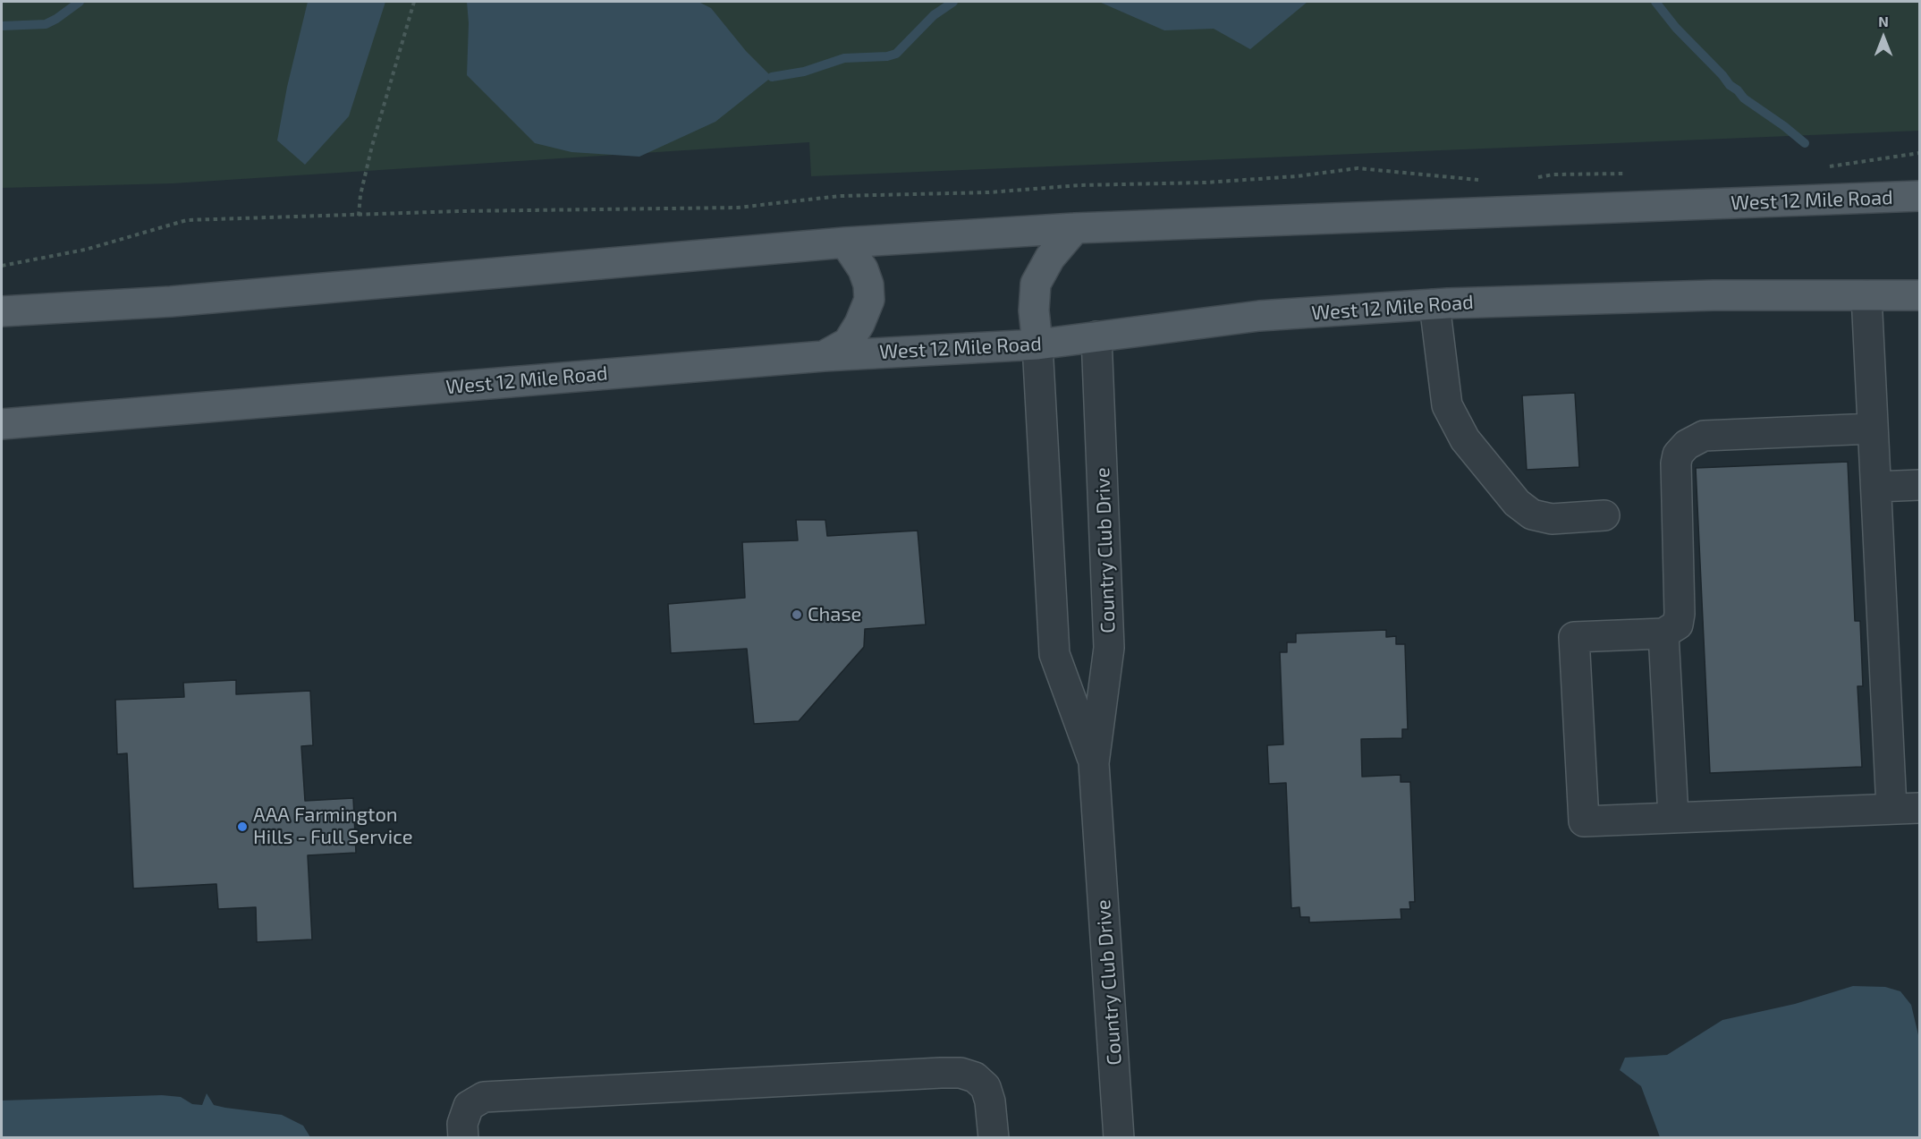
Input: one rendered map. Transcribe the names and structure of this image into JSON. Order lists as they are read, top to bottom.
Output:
{
  "streets": {
    "main road": ["West 12 Mile Road"],
    "street": ["Country Club Drive"]
  },
  "crossings": [
    ["West 12 Mile Road", "Country Club Drive"]
  ],
  "places": ["Chase", "AAA Farmington Hills - Full Service"],
  "north": "top"
}
